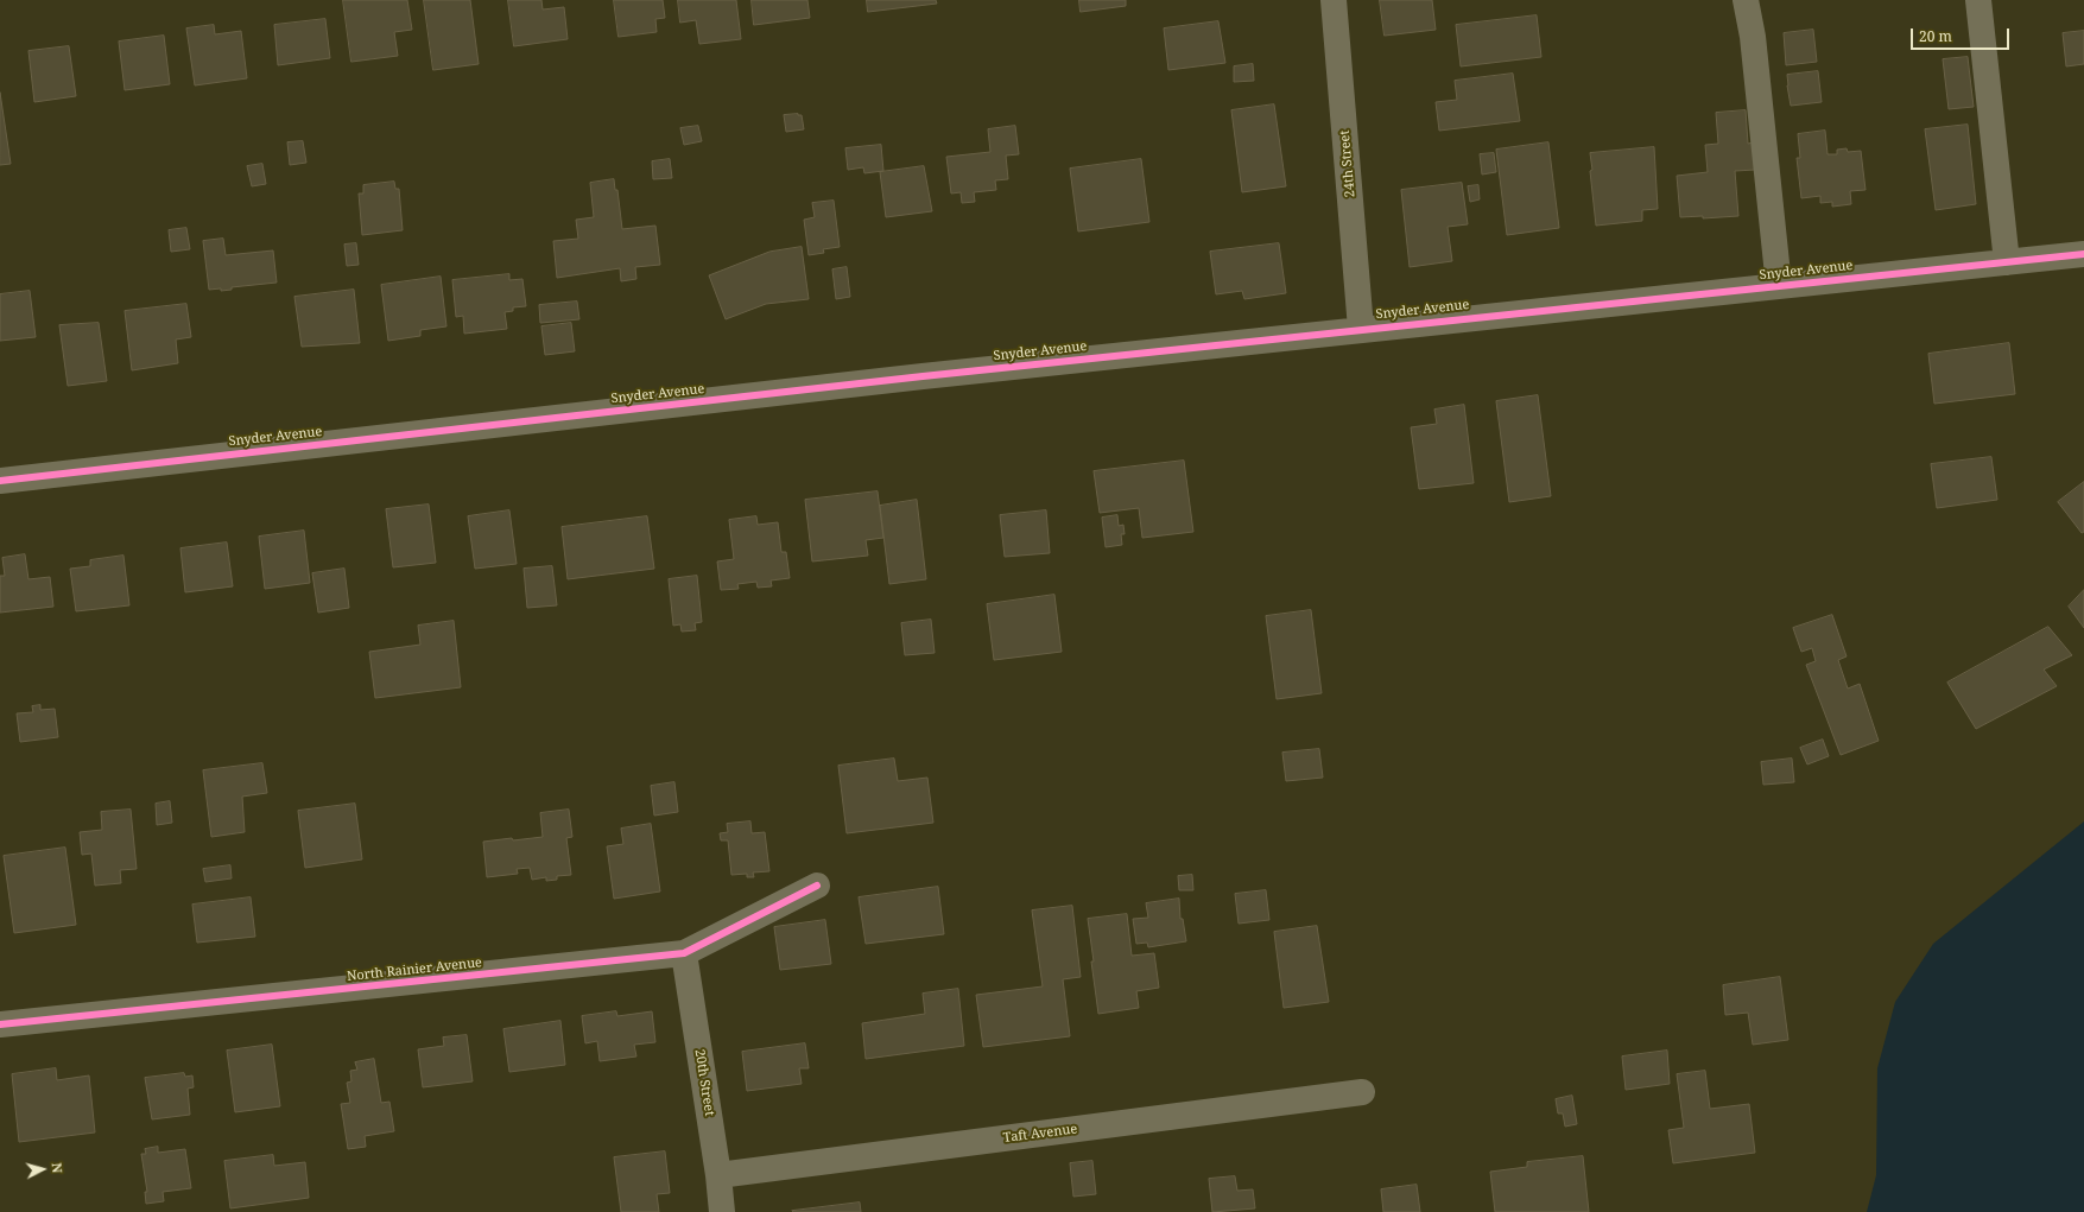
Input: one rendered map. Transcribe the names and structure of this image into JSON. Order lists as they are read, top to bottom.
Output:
{
  "streets": {
    "street": [
      "24th Street",
      "Snyder Avenue",
      "North Rainier Avenue",
      "20th Street",
      "Taft Avenue"
    ]
  },
  "crossings": [
    ["24th Street", "Snyder Avenue"],
    ["North Rainier Avenue", "20th Street"],
    ["20th Street", "Taft Avenue"]
  ],
  "scale_bar": "20 m",
  "north": "right"
}
